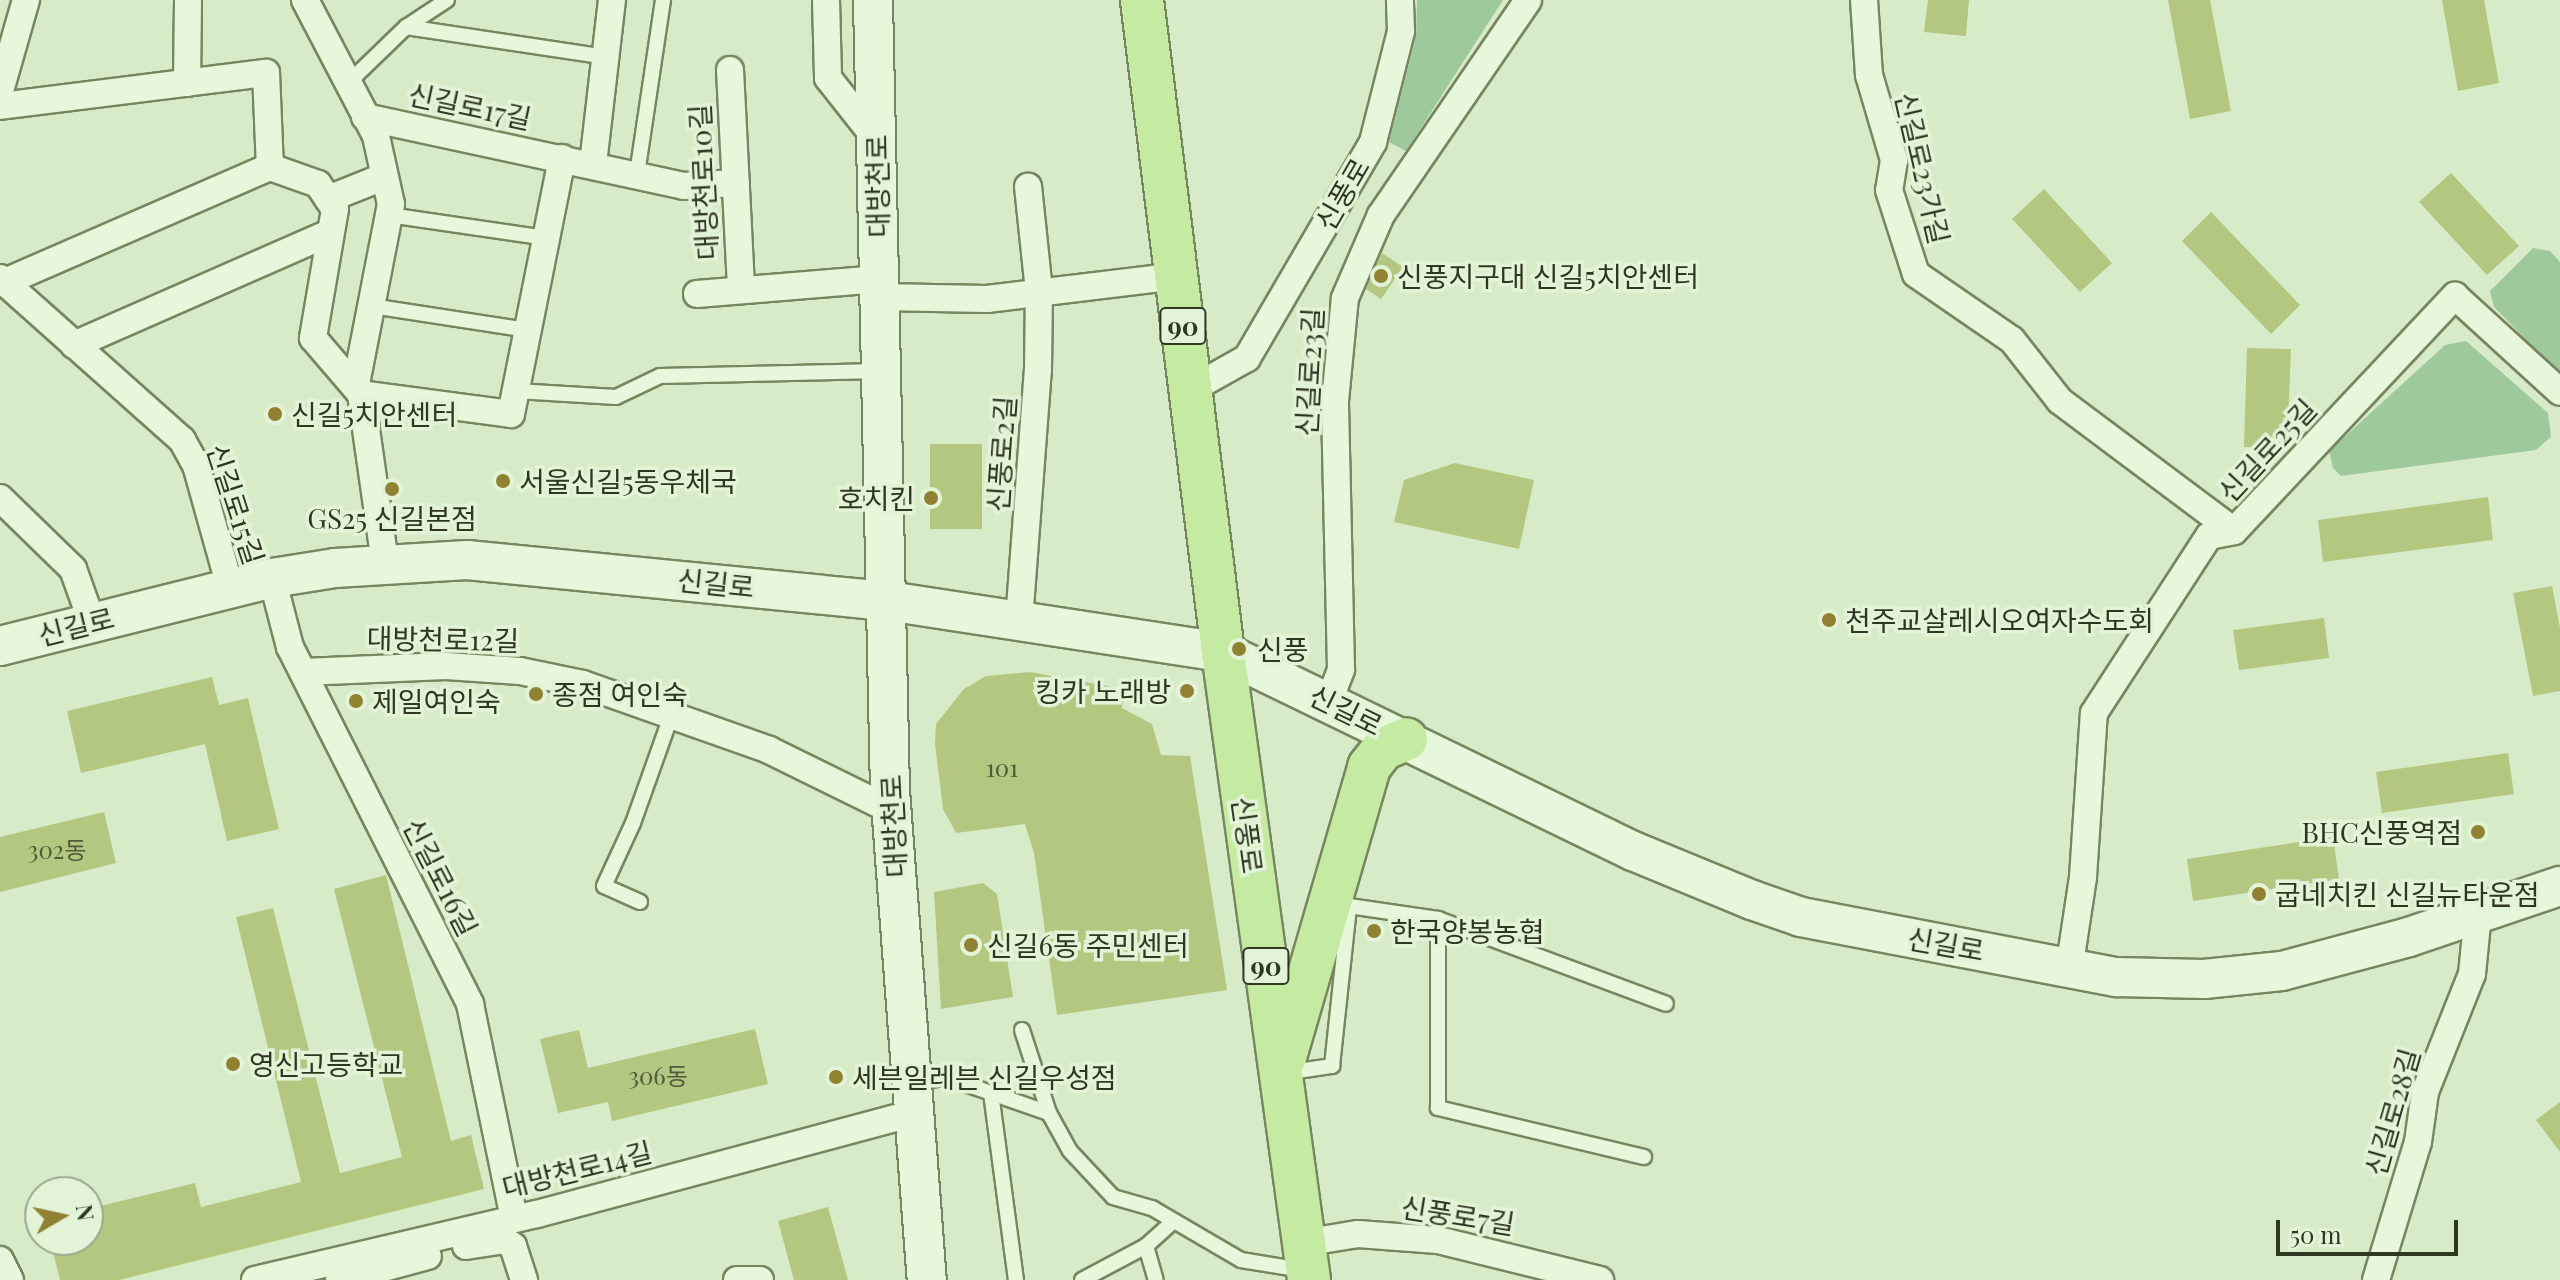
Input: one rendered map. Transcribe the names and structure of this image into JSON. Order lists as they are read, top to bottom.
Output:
{
  "streets": {
    "main road": [
      "대방천로",
      "신풍로",
      "90",
      "신길로"
    ],
    "street": [
      "신길로17길",
      "신길로23가길",
      "대방천로10길",
      "신길로23길",
      "신길로25길",
      "신풍로2길",
      "신길로15길",
      "대방천로12길",
      "신길로16길",
      "신길로28길",
      "대방천로14길",
      "신풍로7길"
    ]
  },
  "crossings": [
    ["신길로17길", "대방천로10길"],
    ["신길로17길", "신길로"],
    ["신길로23가길", "신길로25길"],
    ["대방천로10길", "대방천로"],
    ["대방천로", "신길로"],
    ["대방천로", "대방천로12길"],
    ["대방천로", "대방천로14길"],
    ["신풍로", "신길로"],
    ["신풍로", "신풍로7길"],
    ["신길로23길", "신길로"],
    ["신길로25길", "신길로"],
    ["신풍로2길", "신길로"],
    ["신길로15길", "신길로"],
    ["신길로", "신길로16길"],
    ["신길로", "신길로28길"],
    ["대방천로12길", "신길로16길"],
    ["신길로16길", "대방천로14길"]
  ],
  "places": [
    "신풍지구대 신길5치안센터",
    "신길5치안센터",
    "서울신길5동우체국",
    "GS25 신길본점",
    "호치킨",
    "천주교살레시오여자수도회",
    "신풍",
    "킹카 노래방",
    "종점 여인숙",
    "제일여인숙",
    "BHC신풍역점",
    "굽네치킨 신길뉴타운점",
    "한국양봉농협",
    "신길6동 주민센터",
    "영신고등학교",
    "세븐일레븐 신길우성점"
  ],
  "house_numbers": ["101", "302동", "306동"],
  "scale_bar": "50 m",
  "north": "right"
}
